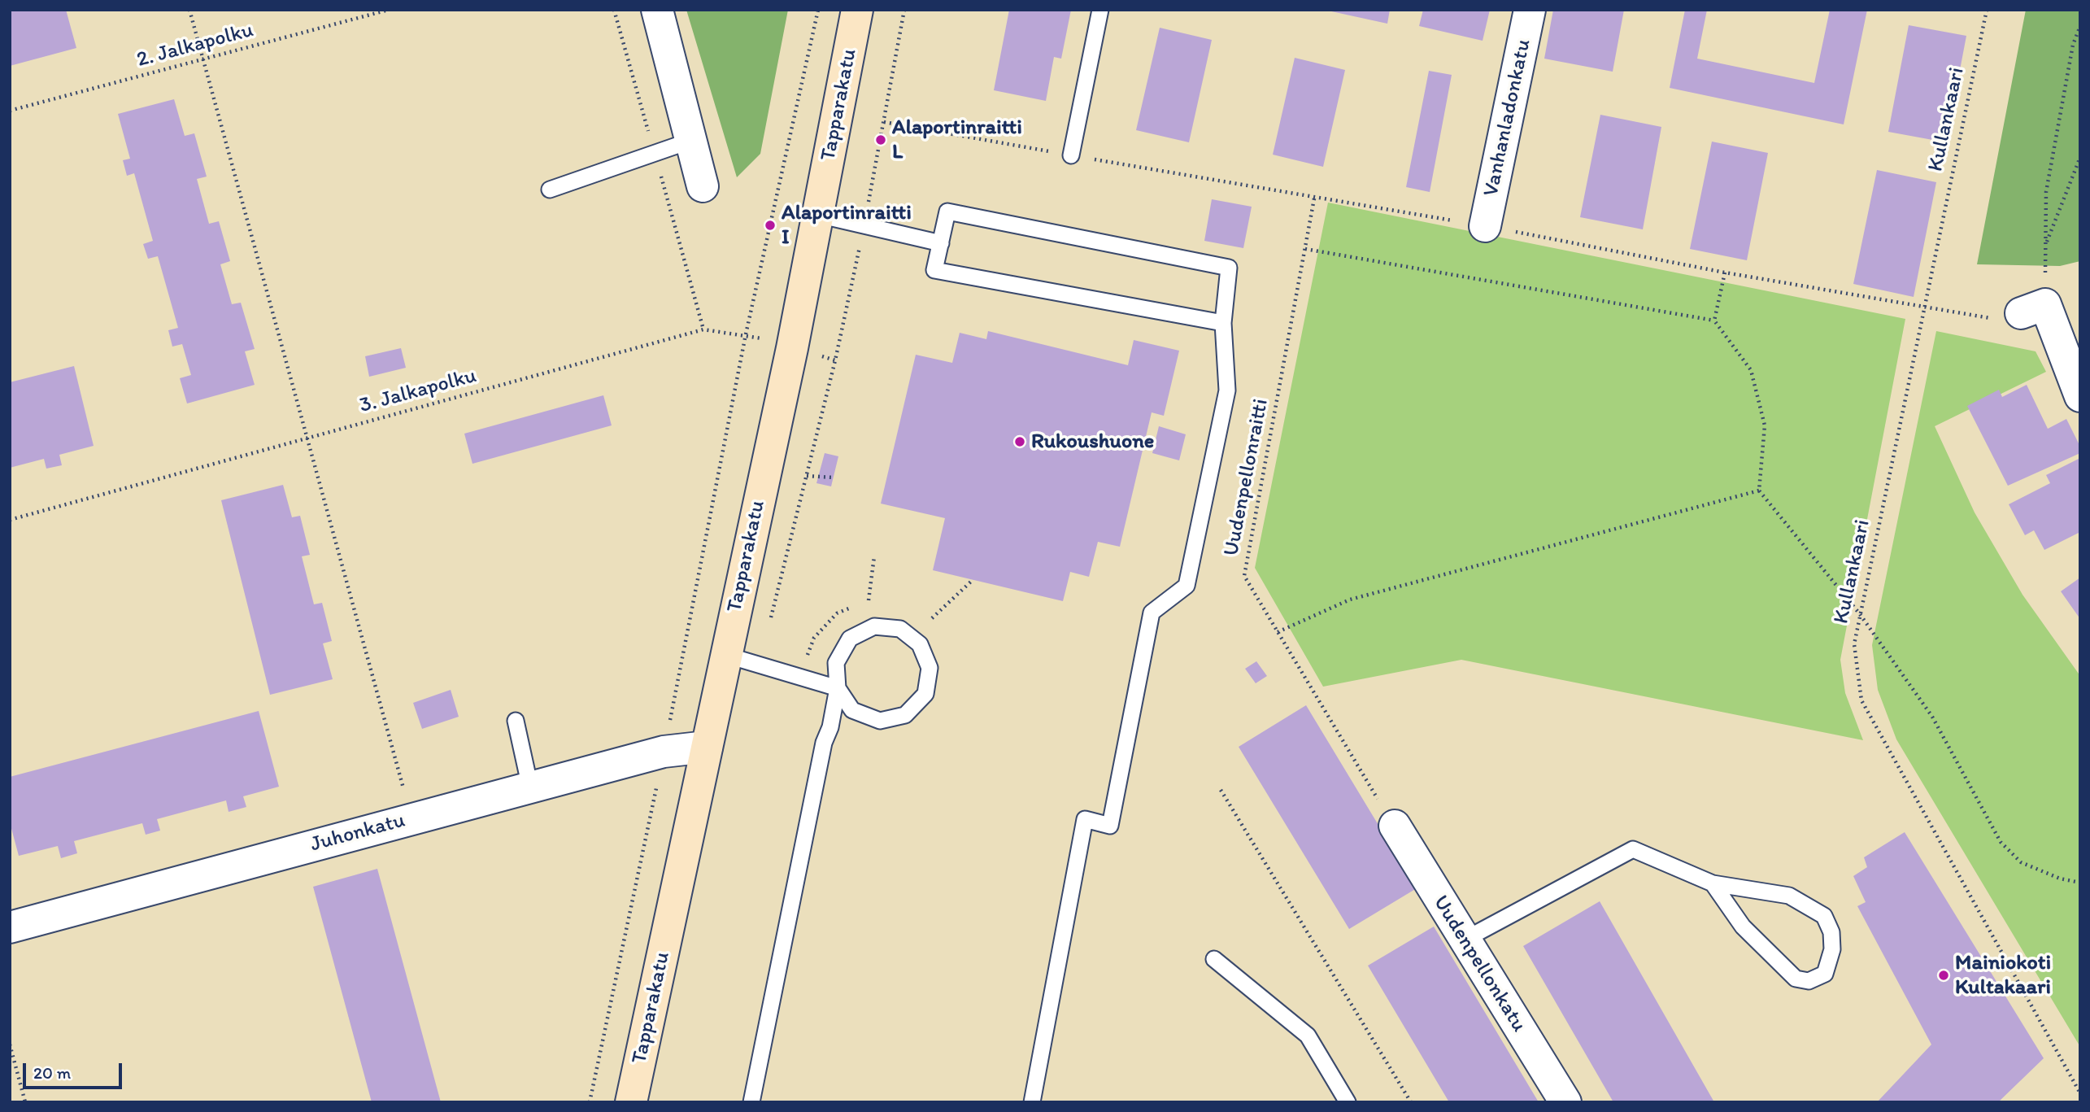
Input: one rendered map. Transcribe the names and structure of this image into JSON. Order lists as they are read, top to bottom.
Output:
{
  "streets": {
    "main road": ["Tapparakatu"],
    "street": ["Vanhanladonkatu", "Juhonkatu", "Uudenpellonkatu"],
    "path": [
      "2. Jalkapolku",
      "Kullankaari",
      "3. Jalkapolku",
      "Uudenpellonraitti"
    ]
  },
  "crossings": [
    ["Tapparakatu", "3. Jalkapolku"],
    ["Tapparakatu", "Juhonkatu"],
    ["Uudenpellonraitti", "Uudenpellonkatu"]
  ],
  "places": [
    "Alaportinraitti L",
    "Alaportinraitti I",
    "Rukoushuone",
    "Mainiokoti Kultakaari"
  ],
  "scale_bar": "20 m"
}
